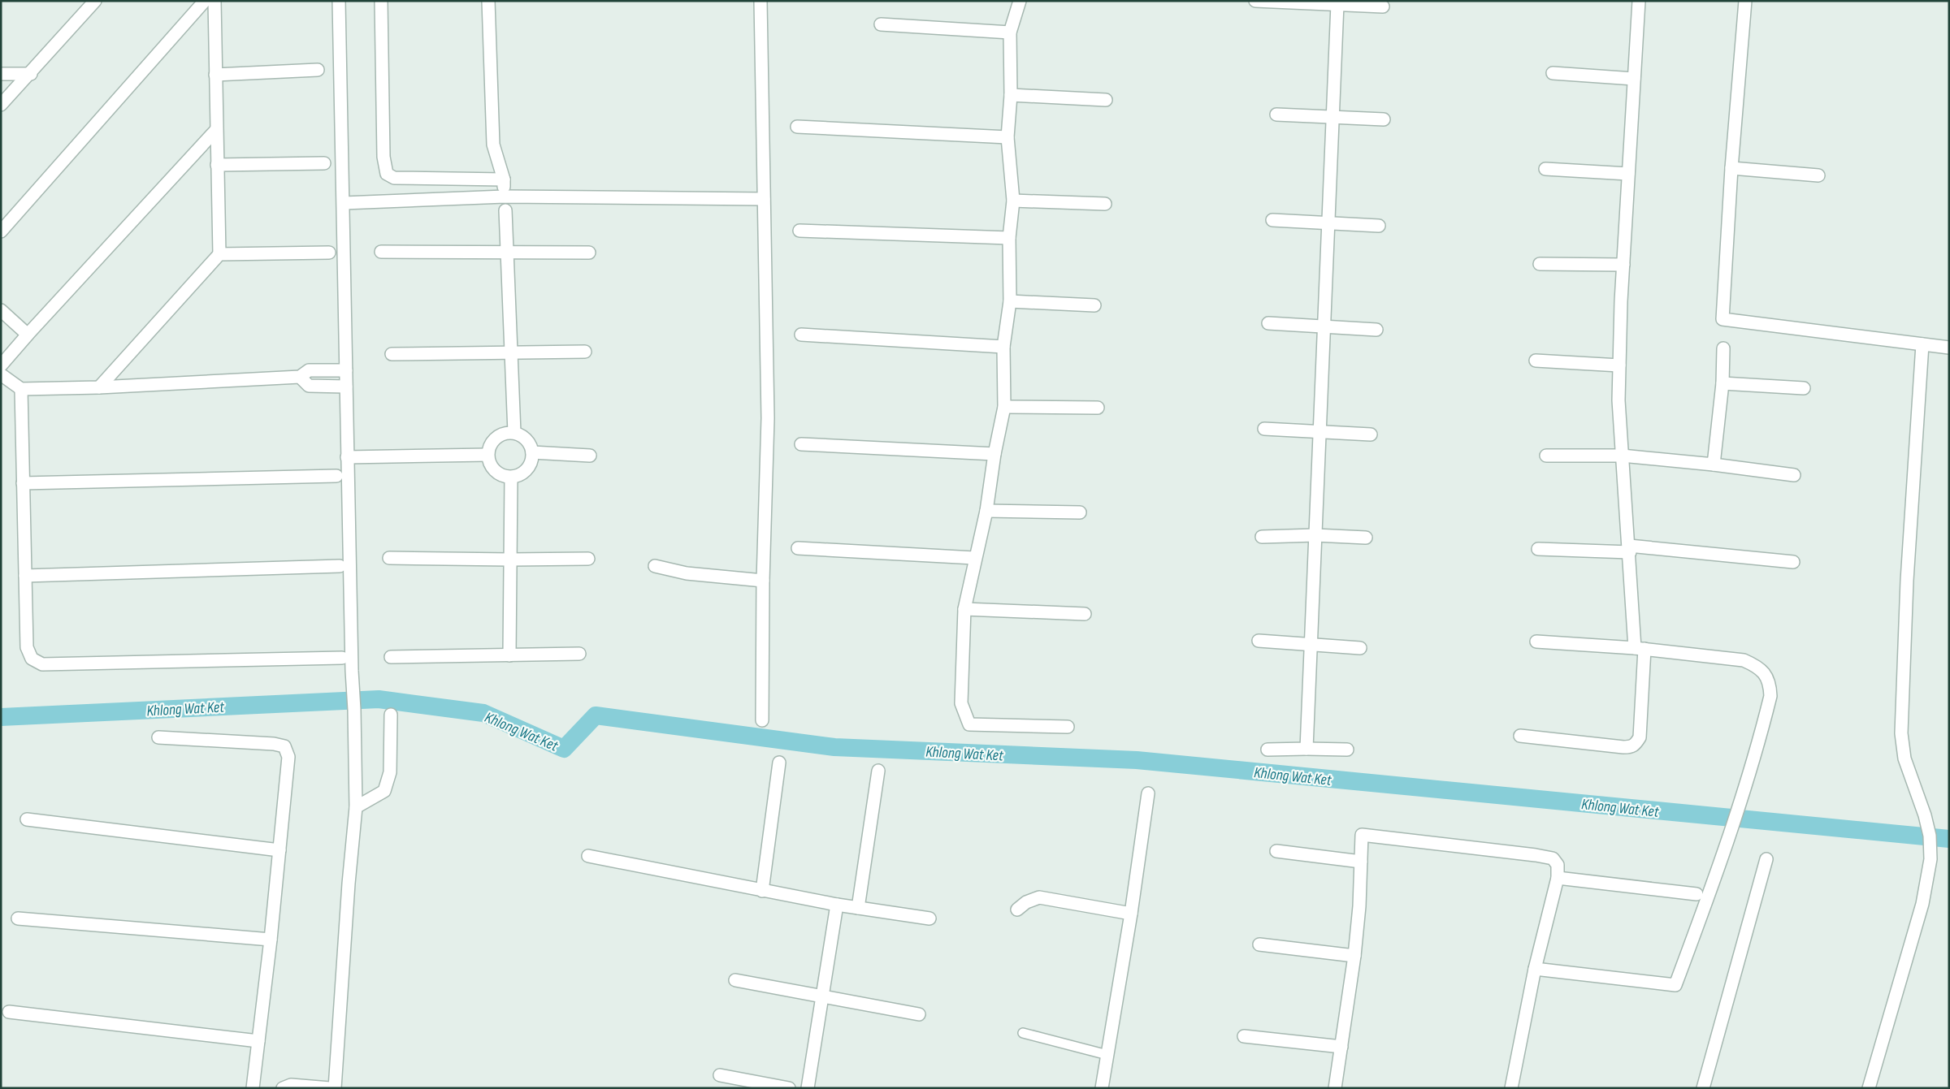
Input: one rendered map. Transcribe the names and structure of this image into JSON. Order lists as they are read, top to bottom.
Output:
{
  "water": ["Khlong Wat Ket"]
}
